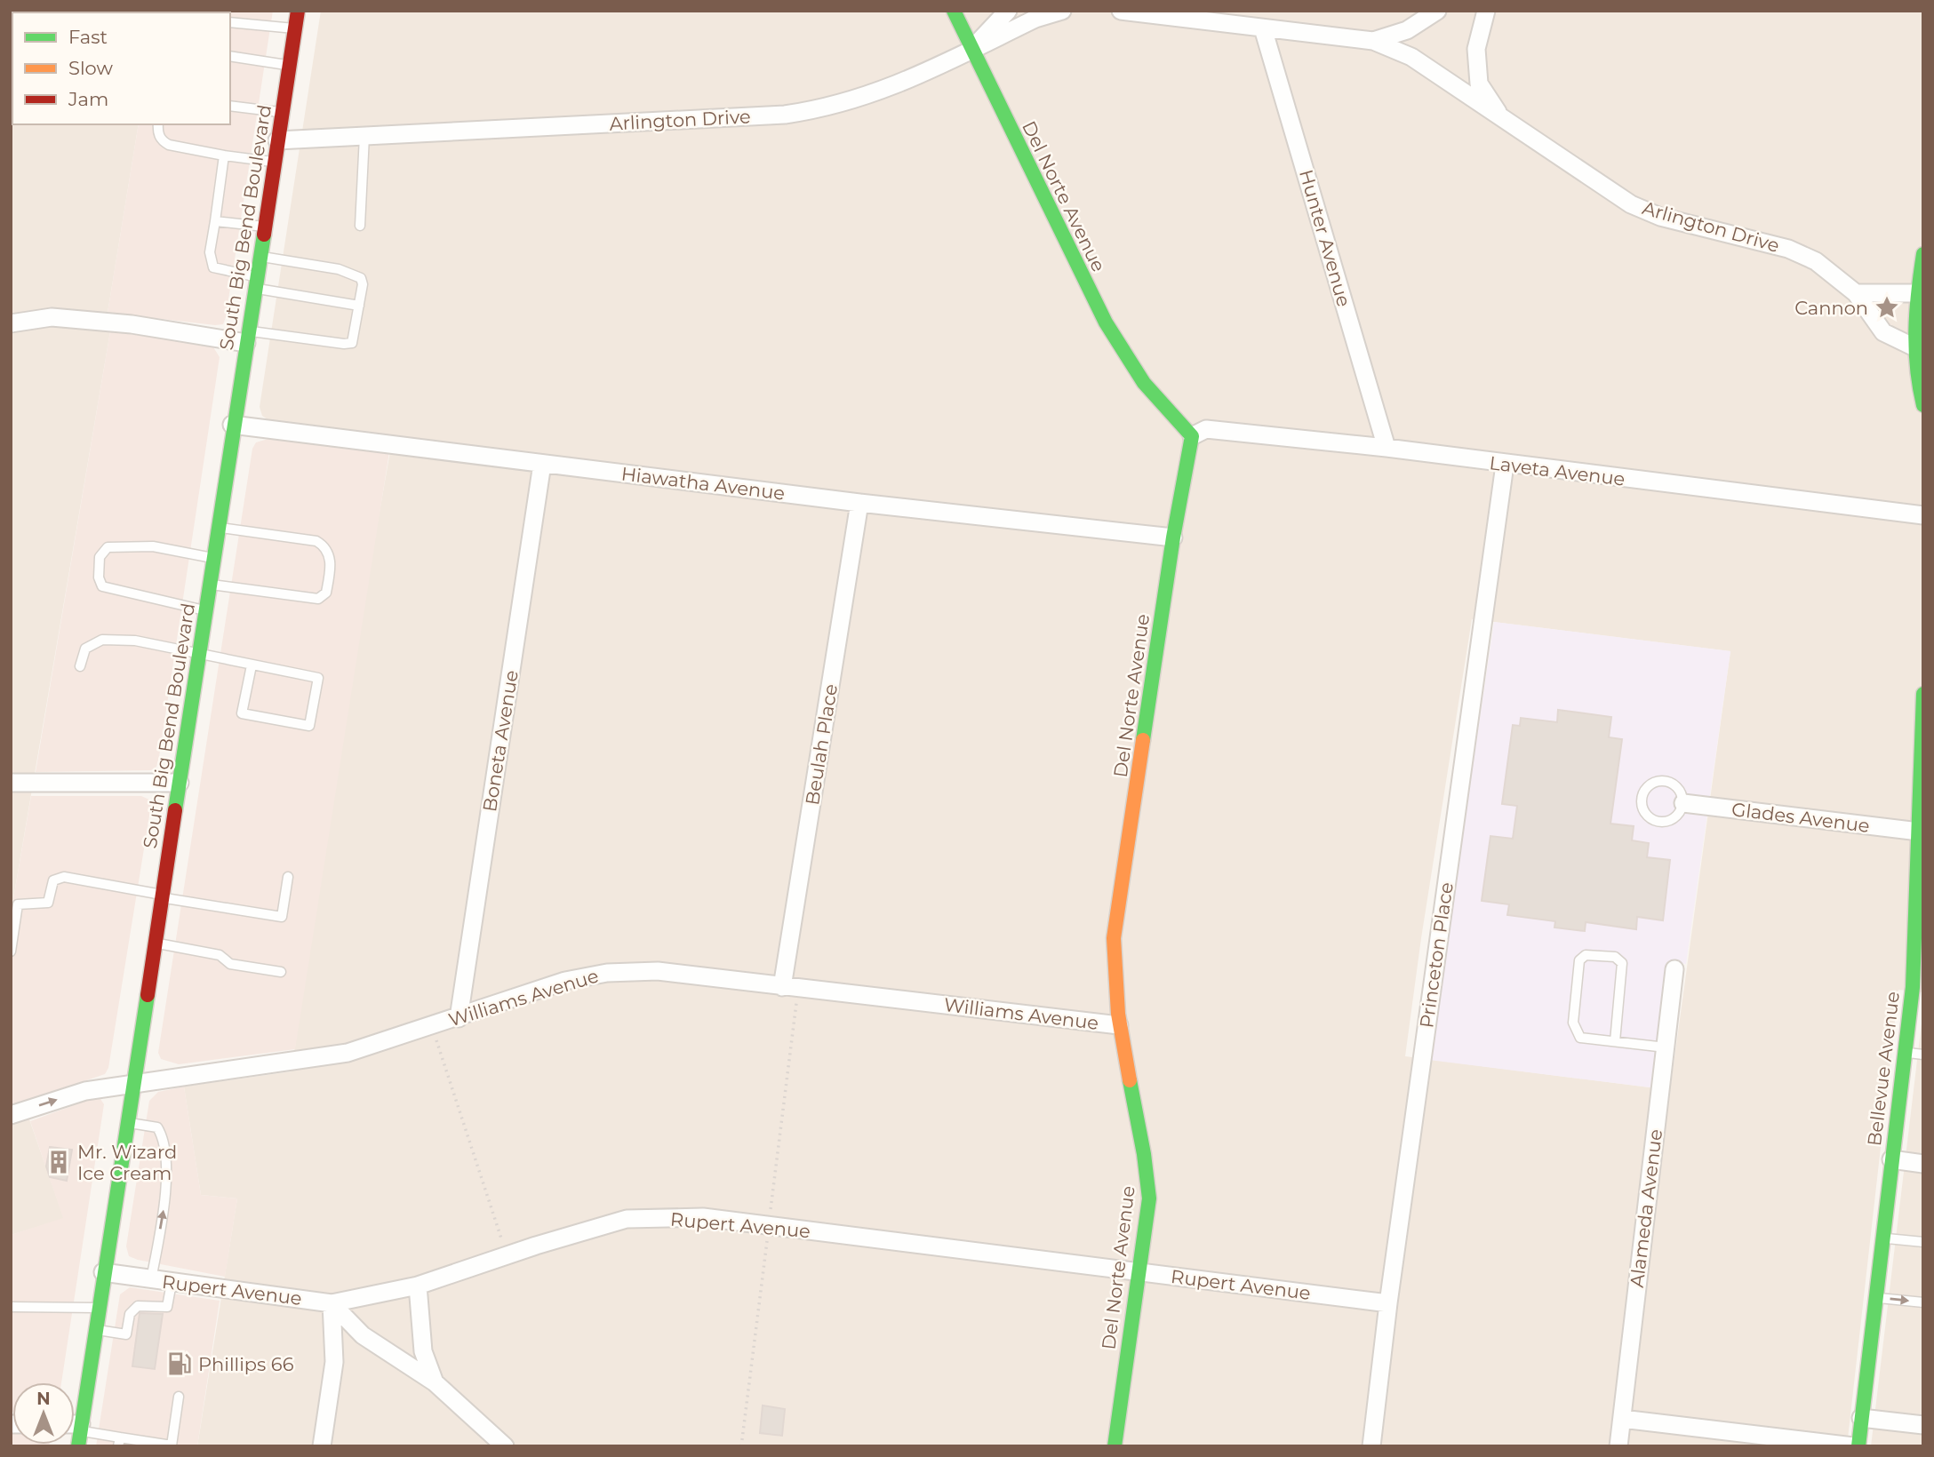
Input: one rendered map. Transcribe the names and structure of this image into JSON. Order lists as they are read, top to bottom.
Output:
{
  "streets": {
    "street": [
      "Arlington Drive",
      "Del Norte Avenue",
      "South Big Bend Boulevard",
      "Hunter Avenue",
      "Laveta Avenue",
      "Hiawatha Avenue",
      "Boneta Avenue",
      "Beulah Place",
      "Glades Avenue",
      "Princeton Place",
      "Williams Avenue",
      "Bellevue Avenue",
      "Alameda Avenue",
      "Rupert Avenue"
    ]
  },
  "crossings": [
    ["Arlington Drive", "Del Norte Avenue"],
    ["Arlington Drive", "South Big Bend Boulevard"],
    ["Arlington Drive", "Hunter Avenue"],
    ["Del Norte Avenue", "Laveta Avenue"],
    ["Del Norte Avenue", "Hiawatha Avenue"],
    ["Del Norte Avenue", "Williams Avenue"],
    ["Del Norte Avenue", "Rupert Avenue"],
    ["South Big Bend Boulevard", "Hiawatha Avenue"],
    ["South Big Bend Boulevard", "Williams Avenue"],
    ["South Big Bend Boulevard", "Rupert Avenue"],
    ["Hunter Avenue", "Laveta Avenue"],
    ["Laveta Avenue", "Princeton Place"],
    ["Hiawatha Avenue", "Boneta Avenue"],
    ["Hiawatha Avenue", "Beulah Place"],
    ["Boneta Avenue", "Williams Avenue"],
    ["Beulah Place", "Williams Avenue"],
    ["Glades Avenue", "Bellevue Avenue"],
    ["Princeton Place", "Rupert Avenue"]
  ],
  "places": {
    "place": ["Cannon"],
    "building": ["Mr. Wizard Ice Cream"],
    "fuel station": ["Phillips 66"]
  },
  "legend": ["Fast", "Slow", "Jam"],
  "north": "top"
}
